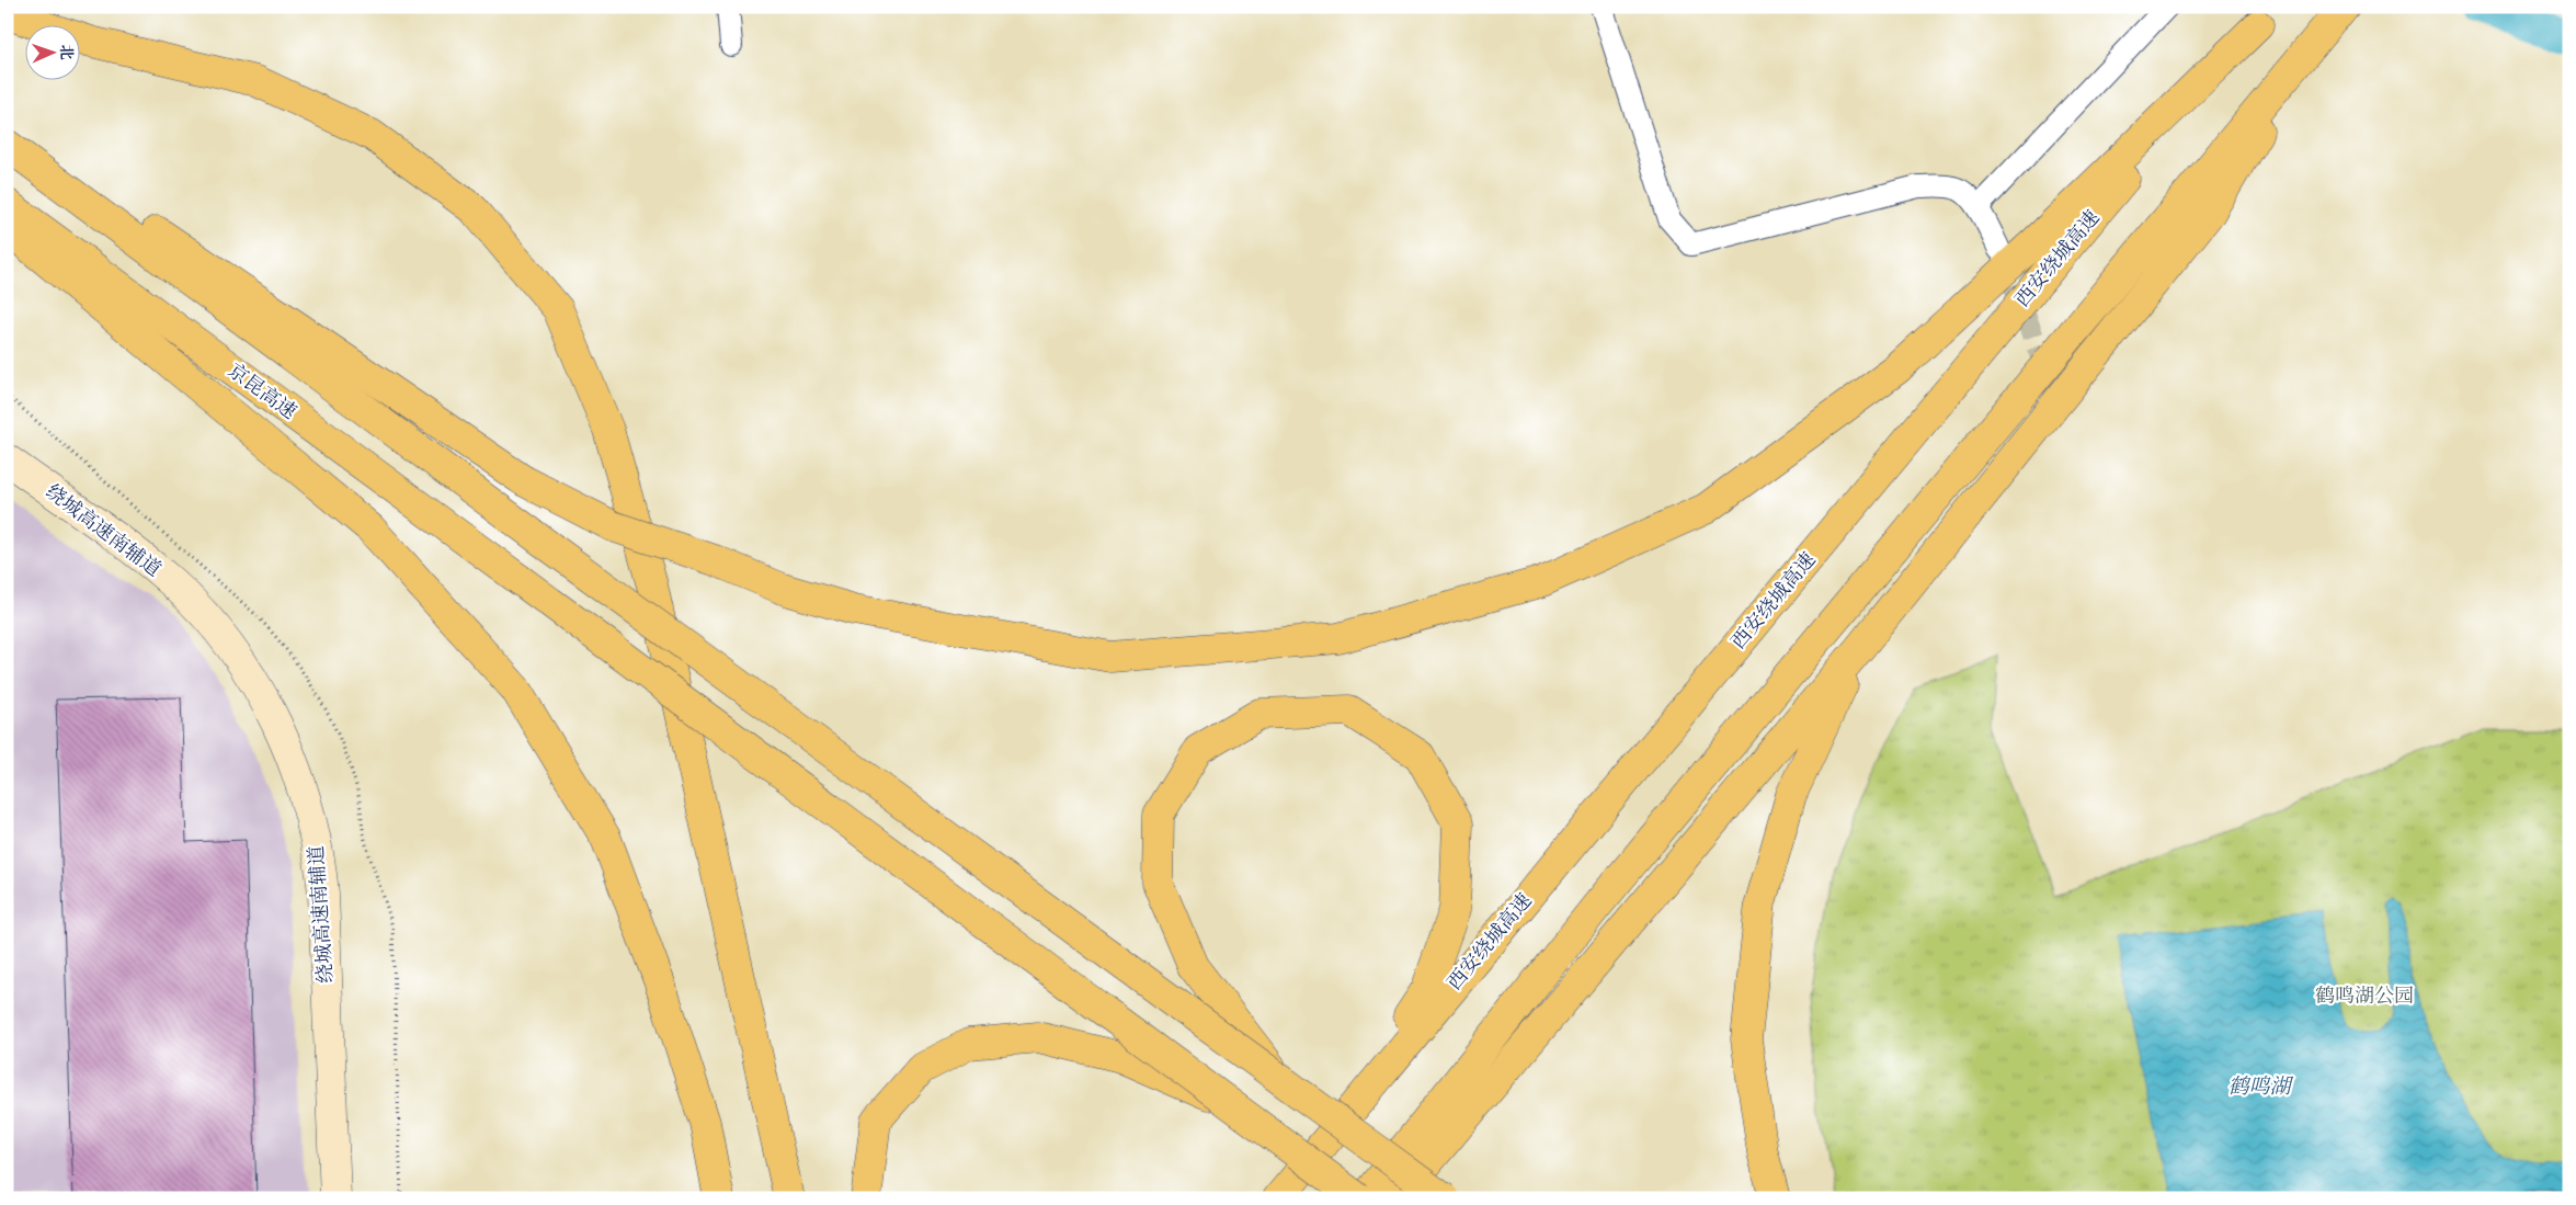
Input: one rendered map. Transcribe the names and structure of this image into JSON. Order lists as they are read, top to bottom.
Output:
{
  "streets": {
    "highway": ["西安绕城高速", "京昆高速"],
    "street": ["绕城高速南辅道"]
  },
  "water": ["鹤鸣湖"],
  "parks": ["鹤鸣湖公园"],
  "north": "right"
}
